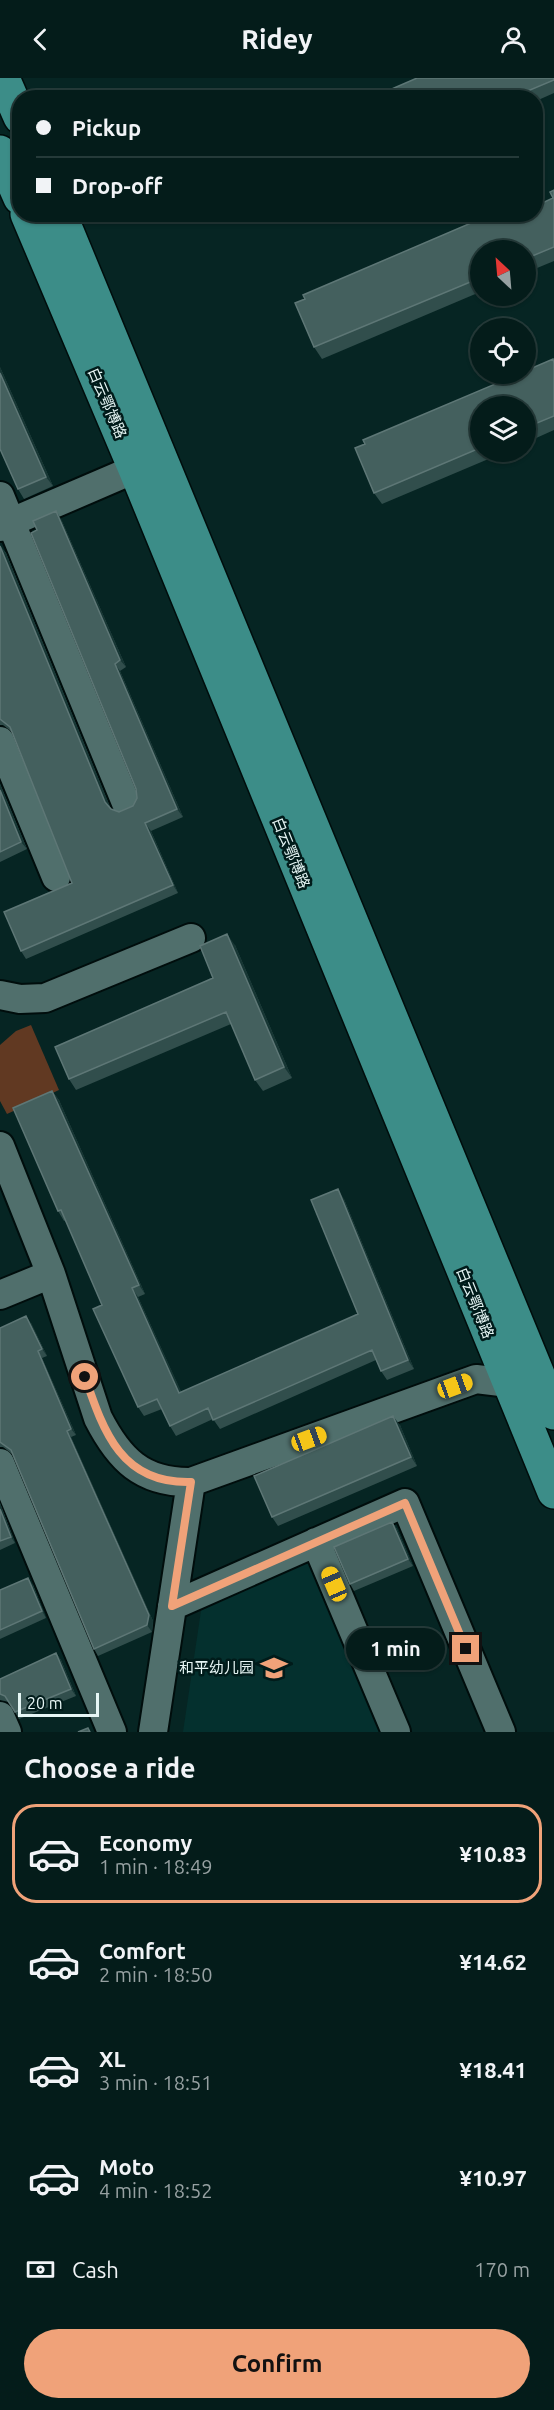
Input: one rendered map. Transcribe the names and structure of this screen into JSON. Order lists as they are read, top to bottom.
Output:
{
  "streets": {
    "main road": ["白云鄂博路"]
  },
  "places": {
    "school or university": ["和平幼儿园"]
  },
  "scale_bar": "20 m",
  "north": "top left",
  "page": {
    "header": "Ridey",
    "banner": ["Pickup", "Drop-off"],
    "bubble": "1 min",
    "scale": "20 m",
    "heading": "Choose a ride",
    "list": [
      {
        "name": "Economy",
        "note": "1 min · 18:49",
        "value": "¥10.83"
      },
      {
        "name": "Comfort",
        "note": "2 min · 18:50",
        "value": "¥14.62"
      },
      {
        "name": "XL",
        "note": "3 min · 18:51",
        "value": "¥18.41"
      },
      {
        "name": "Moto",
        "note": "4 min · 18:52",
        "value": "¥10.97"
      }
    ],
    "pay": ["Cash", "170 m"],
    "buttons": "Confirm"
  }
}
